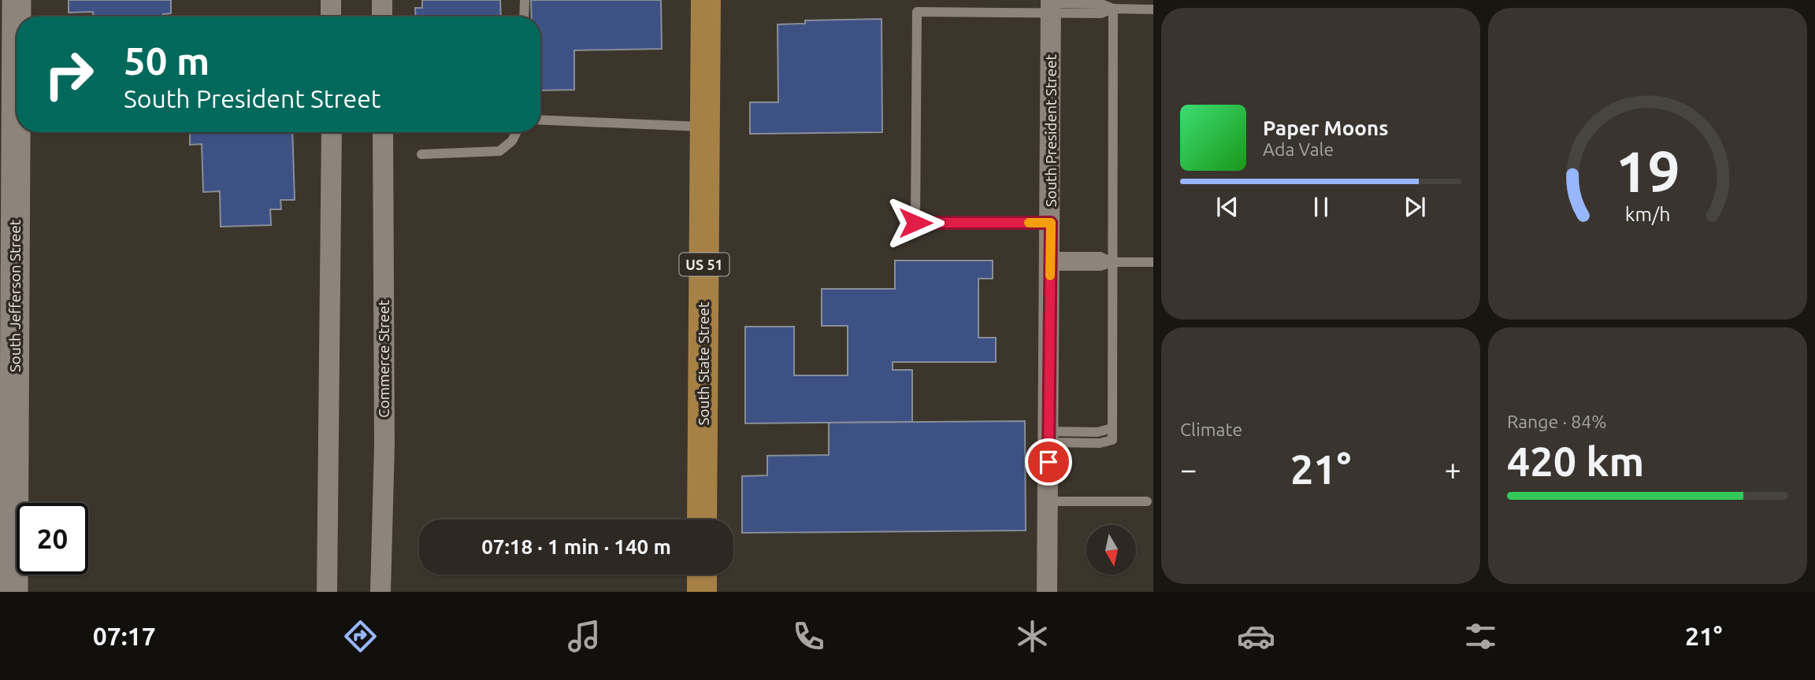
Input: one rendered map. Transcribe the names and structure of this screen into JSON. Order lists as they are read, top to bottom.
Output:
{
  "streets": {
    "main road": ["US 51", "South State Street"],
    "street": ["South President Street", "South Jefferson Street", "Commerce Street"]
  },
  "north": "bottom",
  "page": {
    "turn": ["50 m", "South President Street"],
    "song": ["Paper Moons", "Ada Vale"],
    "tile": [
      "Climate",
      ["Range · 84%", "420 km"]
    ],
    "heat": ["−", "21°", "+"],
    "limit": "20",
    "trip": "07:18 · 1 min · 140 m",
    "tabs": ["07:17", "21°"],
    "gauge": ["19", "km/h"]
  }
}
